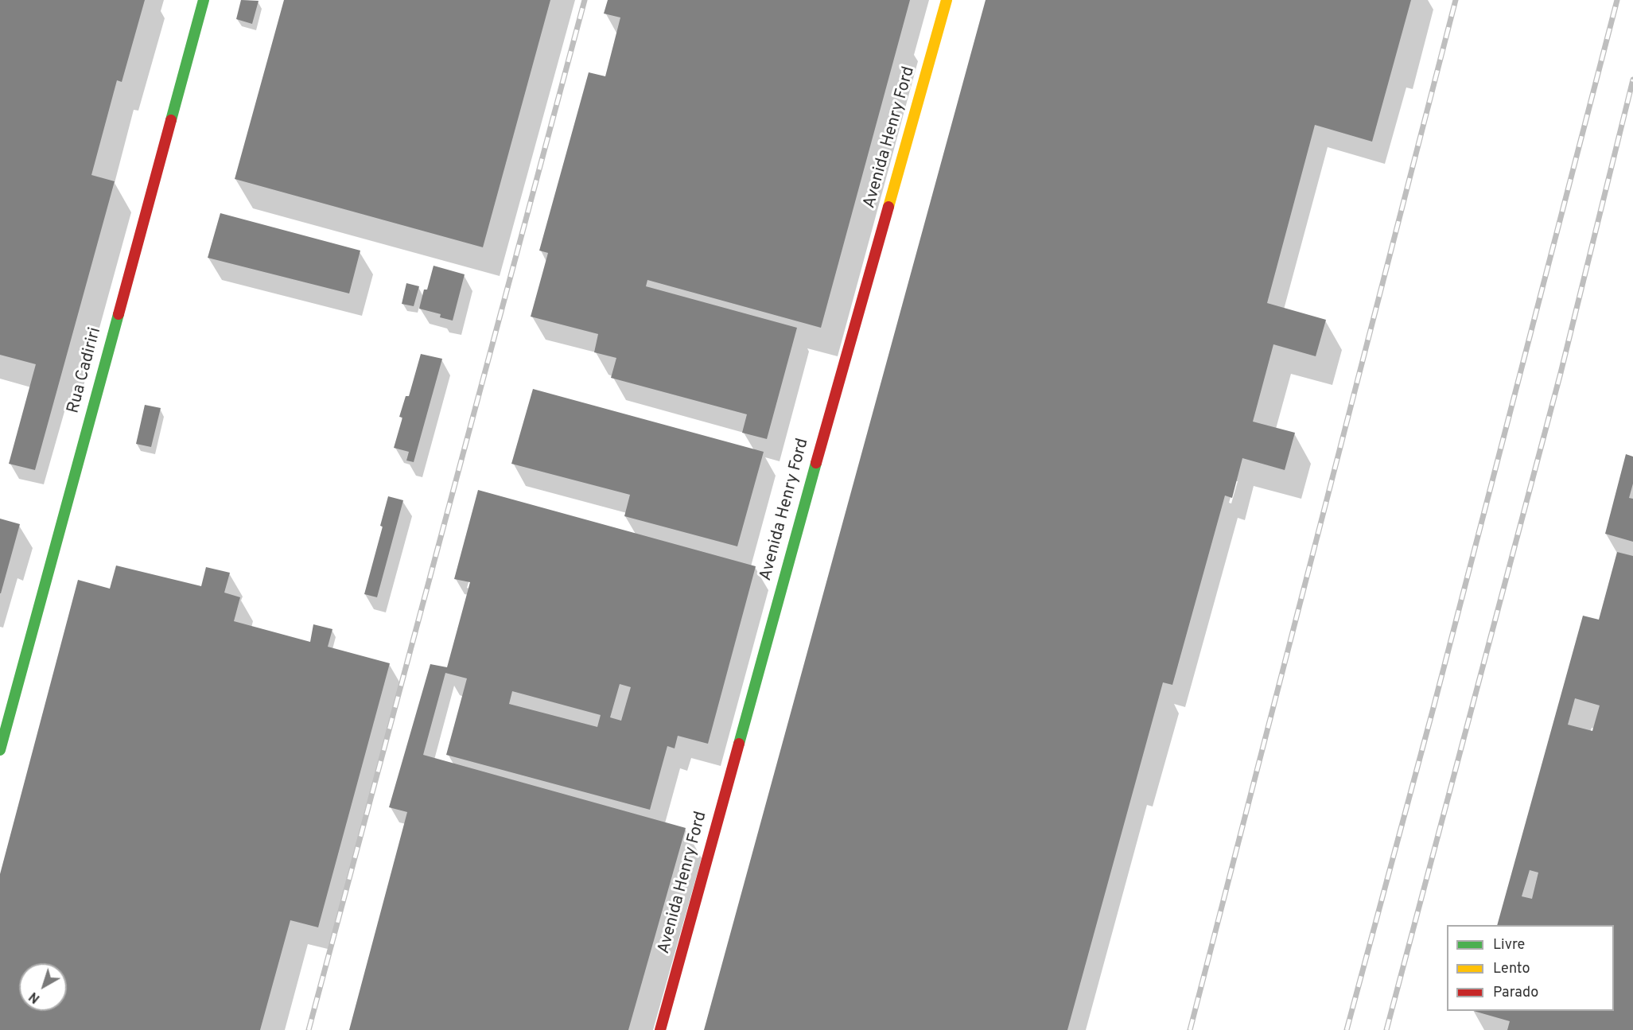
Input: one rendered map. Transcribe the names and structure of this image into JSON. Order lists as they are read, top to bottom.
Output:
{
  "streets": {
    "street": ["Avenida Henry Ford", "Rua Cadiriri"]
  },
  "legend": ["Livre", "Lento", "Parado"],
  "north": "bottom left"
}
